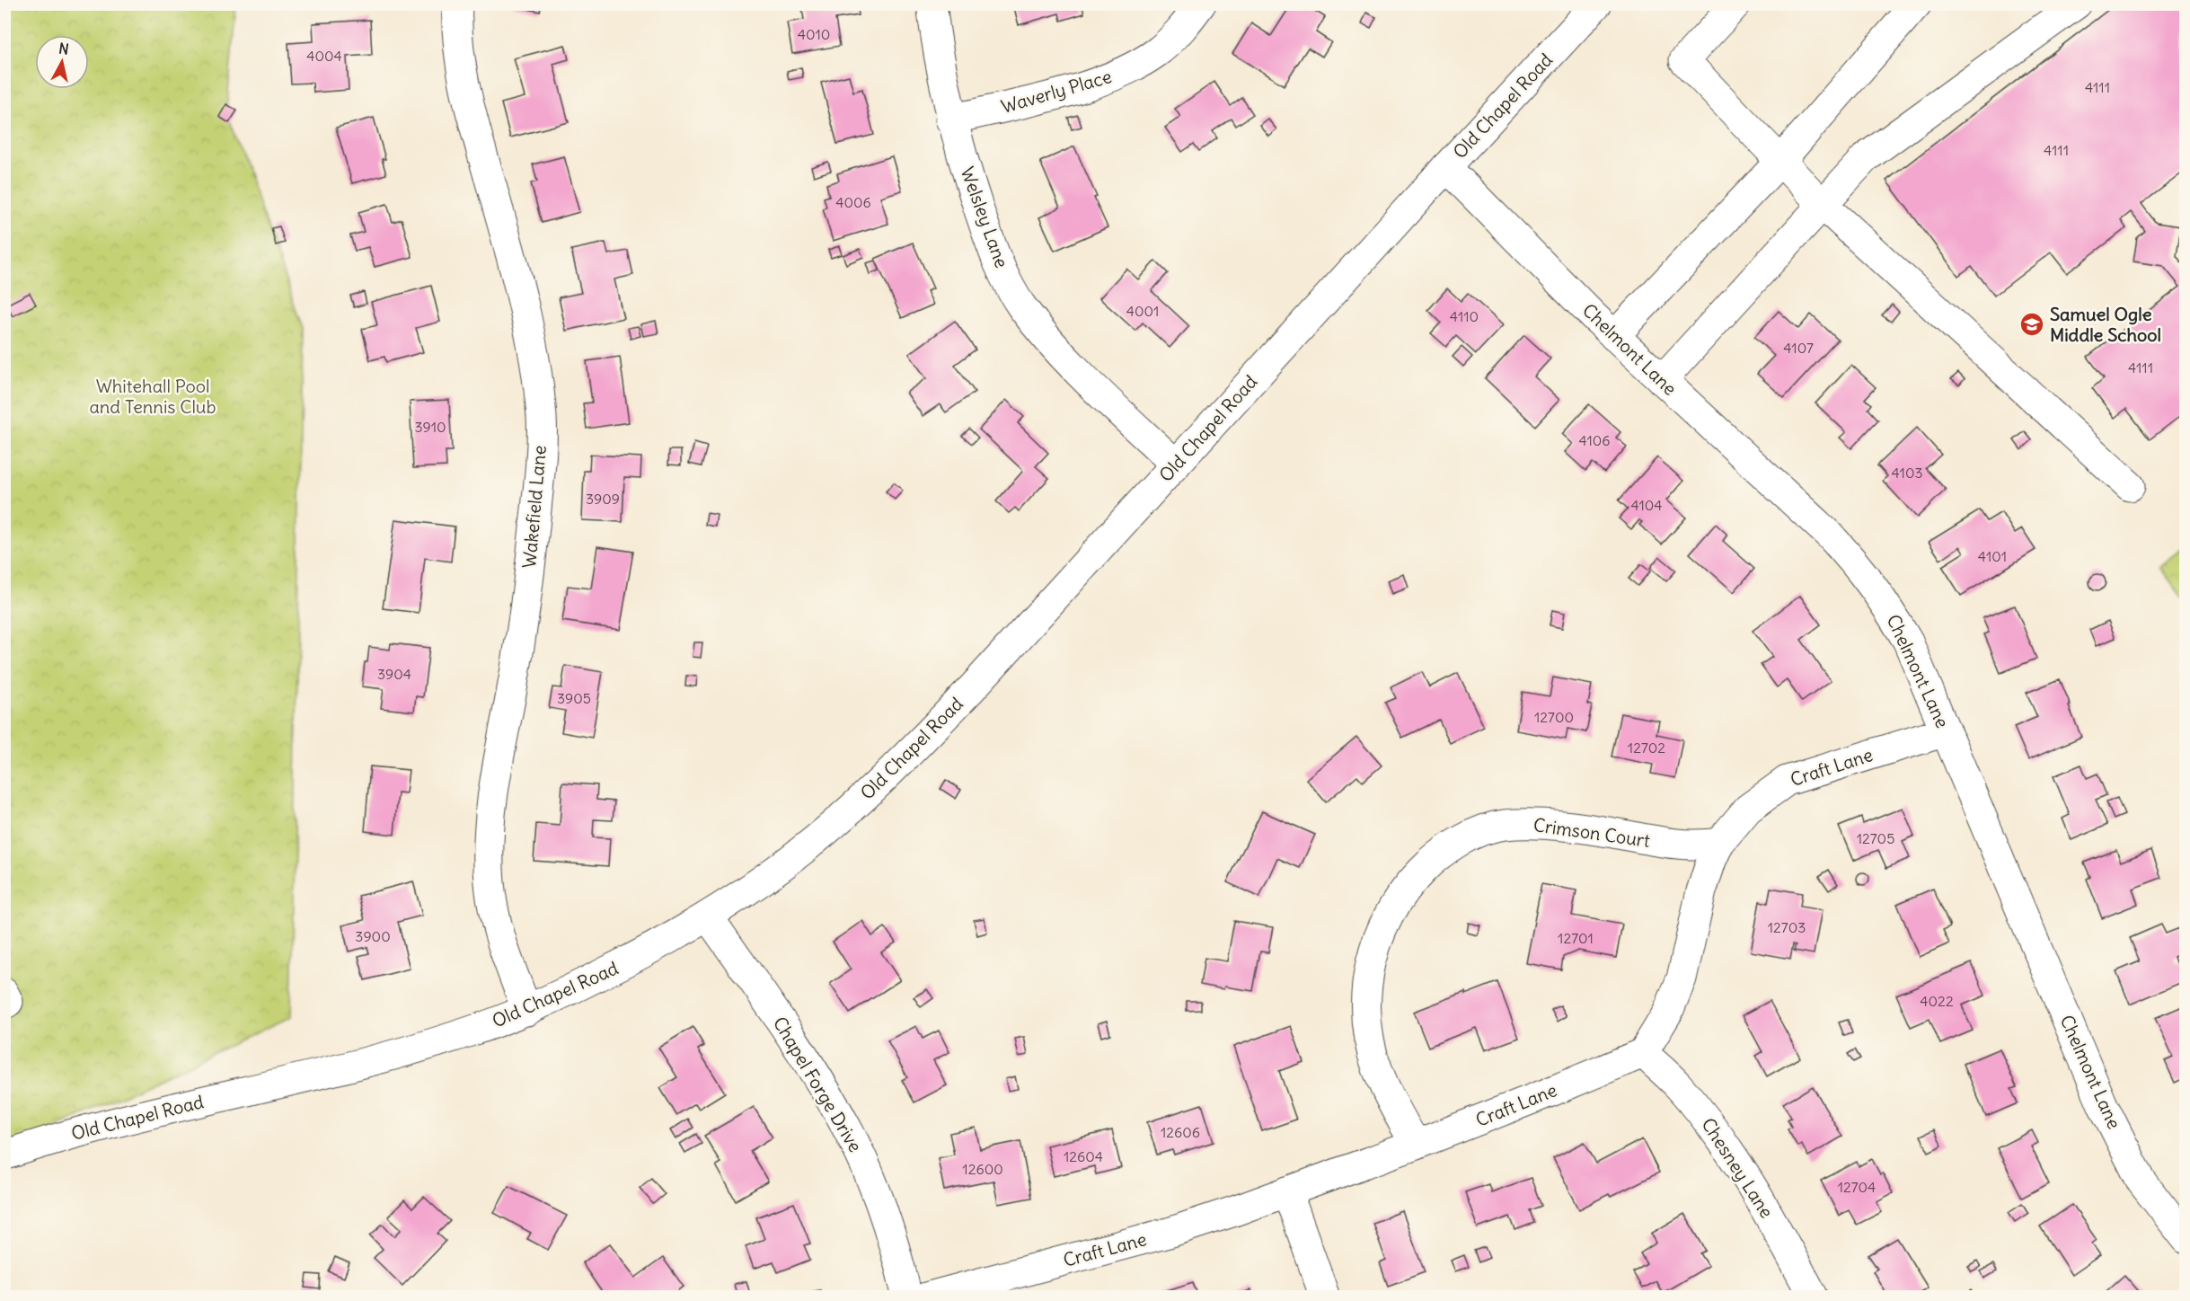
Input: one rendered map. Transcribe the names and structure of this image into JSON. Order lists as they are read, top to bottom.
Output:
{
  "streets": {
    "street": [
      "Waverly Place",
      "Old Chapel Road",
      "Welsley Lane",
      "Chelmont Lane",
      "Wakefield Lane",
      "Craft Lane",
      "Crimson Court",
      "Chapel Forge Drive",
      "Chesney Lane"
    ]
  },
  "crossings": [
    ["Waverly Place", "Welsley Lane"],
    ["Old Chapel Road", "Welsley Lane"],
    ["Old Chapel Road", "Chelmont Lane"],
    ["Old Chapel Road", "Wakefield Lane"],
    ["Old Chapel Road", "Chapel Forge Drive"],
    ["Chelmont Lane", "Craft Lane"],
    ["Craft Lane", "Crimson Court"],
    ["Craft Lane", "Chesney Lane"]
  ],
  "parks": ["Whitehall Pool and Tennis Club"],
  "places": {
    "school or university": ["Samuel Ogle Middle School"]
  },
  "house_numbers": [
    "4010",
    "4004",
    "4111",
    "4111",
    "4006",
    "4001",
    "4110",
    "4107",
    "4111",
    "3910",
    "4106",
    "4103",
    "3909",
    "4104",
    "4101",
    "3904",
    "3905",
    "12700",
    "12702",
    "12705",
    "12703",
    "3900",
    "12701",
    "4022",
    "12606",
    "12604",
    "12600",
    "12704"
  ],
  "north": "top"
}
